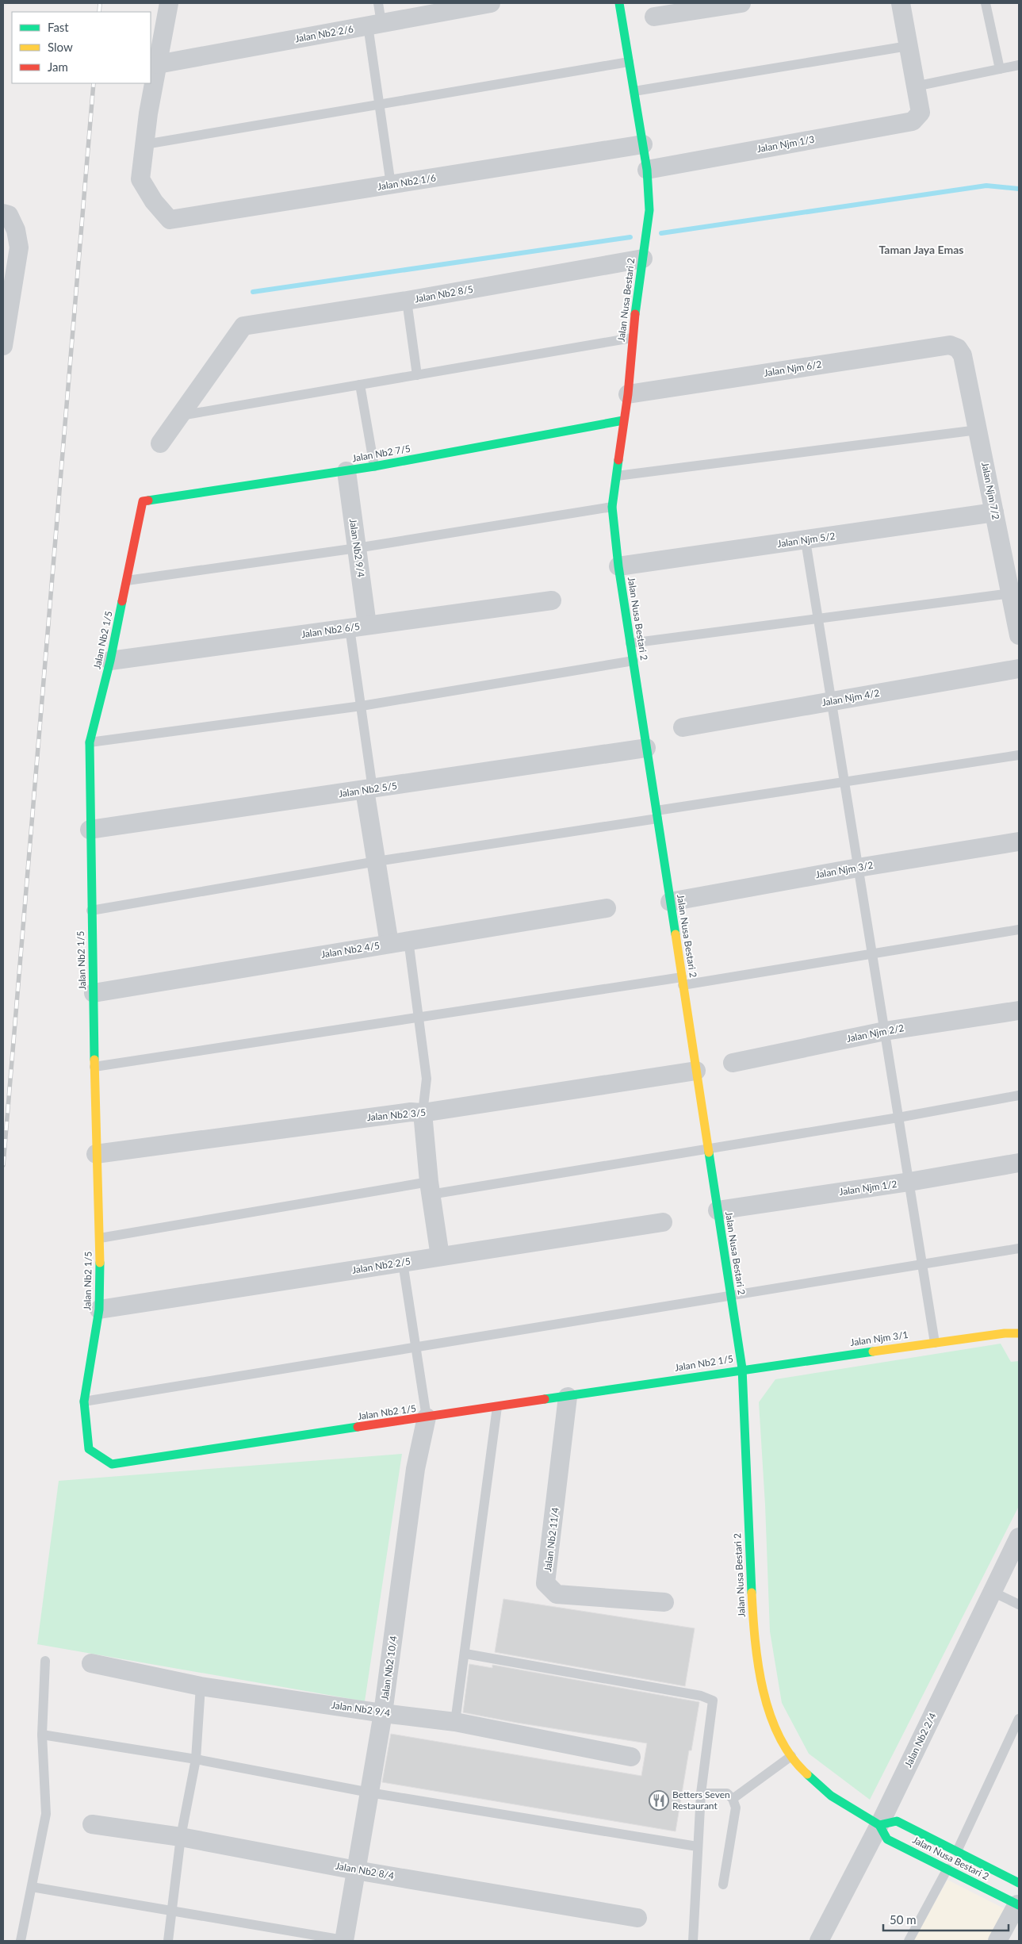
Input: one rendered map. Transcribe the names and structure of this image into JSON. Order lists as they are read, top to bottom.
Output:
{
  "streets": {
    "street": [
      "Jalan Nb2 2/6",
      "Jalan Njm 1/3",
      "Jalan Nb2 1/6",
      "Jalan Nb2 8/5",
      "Jalan Nusa Bestari 2",
      "Jalan Njm 6/2",
      "Jalan Nb2 7/5",
      "Jalan Njm 7/2",
      "Jalan Njm 5/2",
      "Jalan Nb2 9/4",
      "Jalan Nb2 6/5",
      "Jalan Nb2 1/5",
      "Jalan Njm 4/2",
      "Jalan Nb2 5/5",
      "Jalan Njm 3/2",
      "Jalan Nb2 4/5",
      "Jalan Njm 2/2",
      "Jalan Nb2 3/5",
      "Jalan Njm 1/2",
      "Jalan Nb2 2/5",
      "Jalan Njm 3/1",
      "Jalan Nb2 11/4",
      "Jalan Nb2 10/4",
      "Jalan Nb2 2/4",
      "Jalan Nb2 8/4"
    ]
  },
  "crossings": [
    ["Jalan Njm 1/3", "Jalan Nusa Bestari 2"],
    ["Jalan Nb2 1/6", "Jalan Nusa Bestari 2"],
    ["Jalan Nb2 8/5", "Jalan Nusa Bestari 2"],
    ["Jalan Nusa Bestari 2", "Jalan Njm 6/2"],
    ["Jalan Nusa Bestari 2", "Jalan Nb2 7/5"],
    ["Jalan Nusa Bestari 2", "Jalan Njm 5/2"],
    ["Jalan Nusa Bestari 2", "Jalan Nb2 1/5"],
    ["Jalan Nusa Bestari 2", "Jalan Nb2 5/5"],
    ["Jalan Nusa Bestari 2", "Jalan Njm 3/2"],
    ["Jalan Nusa Bestari 2", "Jalan Nb2 3/5"],
    ["Jalan Nusa Bestari 2", "Jalan Njm 1/2"],
    ["Jalan Nusa Bestari 2", "Jalan Njm 3/1"],
    ["Jalan Nusa Bestari 2", "Jalan Nb2 2/4"],
    ["Jalan Njm 6/2", "Jalan Njm 7/2"],
    ["Jalan Nb2 7/5", "Jalan Nb2 9/4"],
    ["Jalan Nb2 7/5", "Jalan Nb2 1/5"],
    ["Jalan Njm 7/2", "Jalan Njm 5/2"],
    ["Jalan Nb2 9/4", "Jalan Nb2 6/5"],
    ["Jalan Nb2 9/4", "Jalan Nb2 10/4"],
    ["Jalan Nb2 6/5", "Jalan Nb2 1/5"],
    ["Jalan Nb2 1/5", "Jalan Nb2 5/5"],
    ["Jalan Nb2 1/5", "Jalan Nb2 4/5"],
    ["Jalan Nb2 1/5", "Jalan Nb2 3/5"],
    ["Jalan Nb2 1/5", "Jalan Nb2 2/5"],
    ["Jalan Nb2 1/5", "Jalan Njm 3/1"],
    ["Jalan Nb2 1/5", "Jalan Nb2 11/4"],
    ["Jalan Nb2 1/5", "Jalan Nb2 10/4"],
    ["Jalan Nb2 10/4", "Jalan Nb2 8/4"]
  ],
  "districts": ["Taman Jaya Emas"],
  "places": {
    "restaurant": ["Betters Seven Restaurant"]
  },
  "legend": ["Fast", "Slow", "Jam"],
  "scale_bar": "50 m"
}
